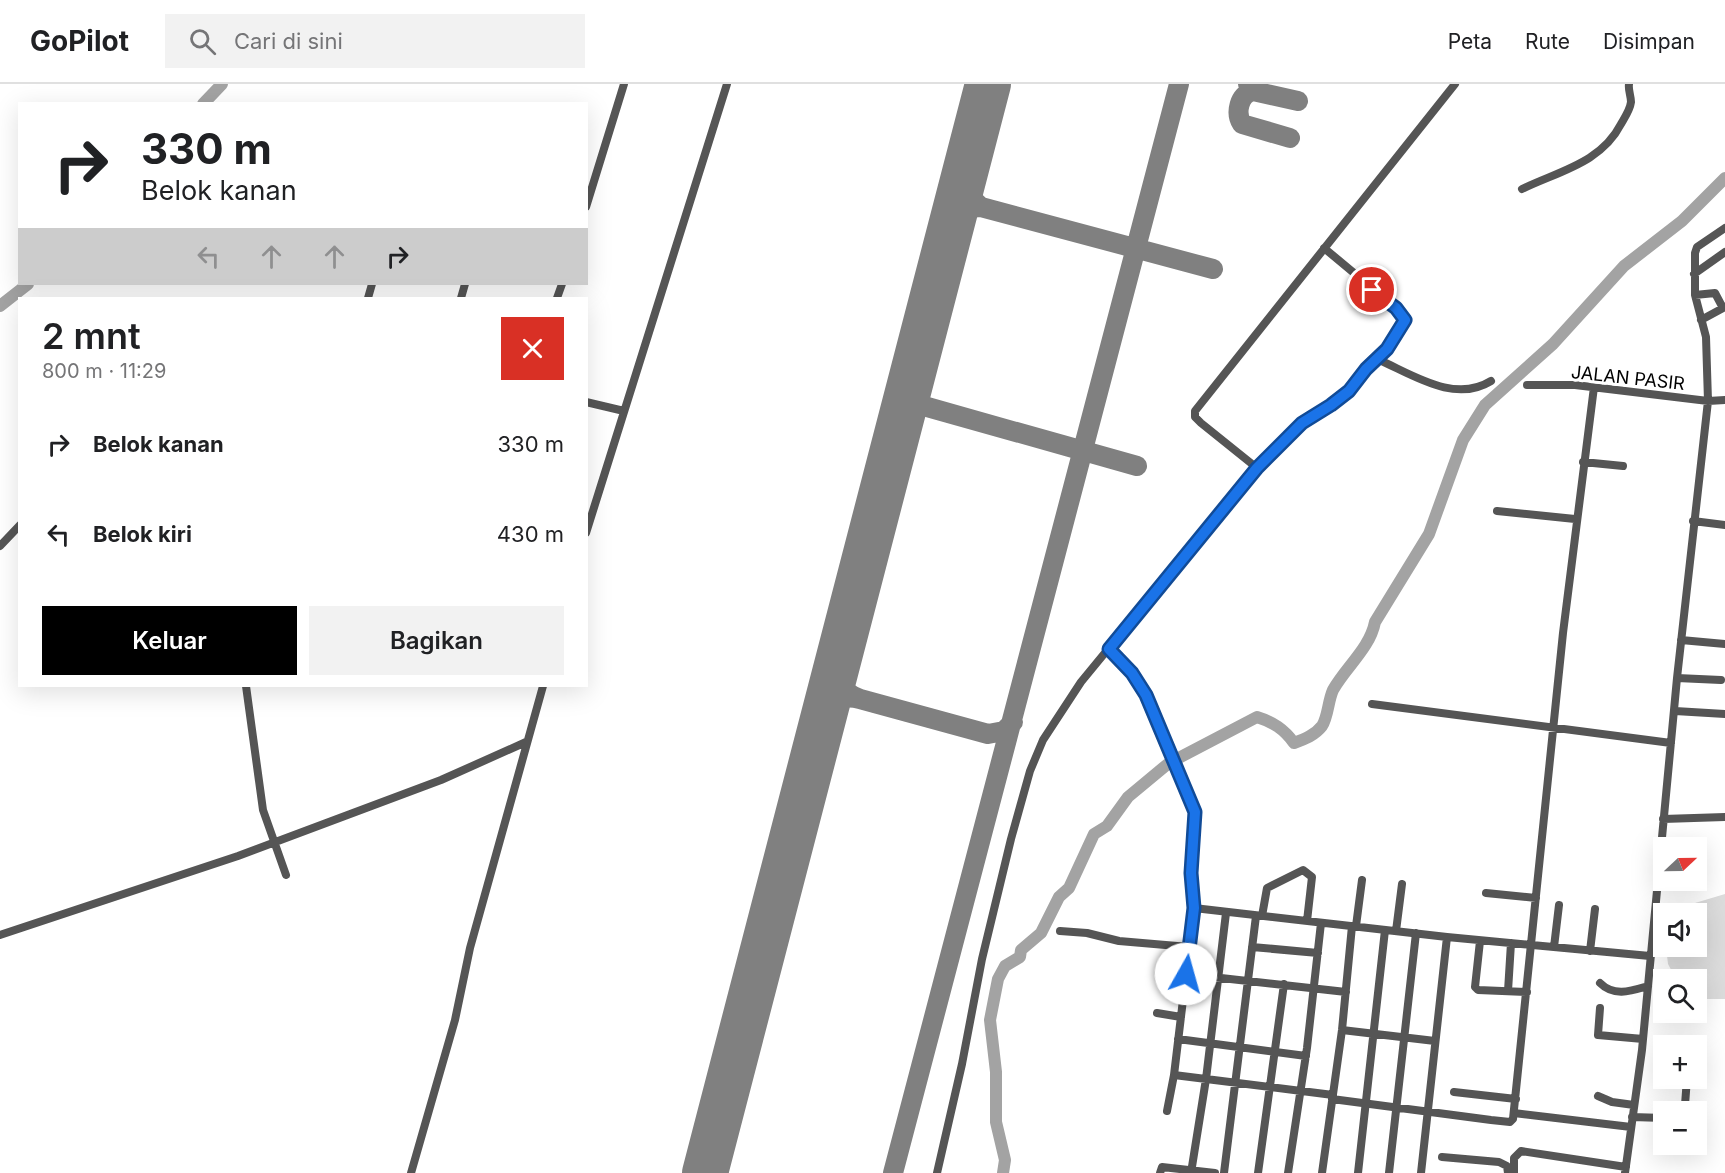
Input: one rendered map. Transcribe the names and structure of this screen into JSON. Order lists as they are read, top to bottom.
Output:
{
  "streets": {
    "street": ["JALAN PASIR"]
  },
  "north": "right",
  "page": {
    "header": "GoPilot",
    "search": "Cari di sini",
    "nav": ["Peta", "Rute", "Disimpan"],
    "turn": ["330 m", "Belok kanan"],
    "heading": ["2 mnt", "800 m · 11:29"],
    "list": [
      {
        "name": "Belok kanan",
        "value": "330 m"
      },
      {
        "name": "Belok kiri",
        "value": "430 m"
      }
    ],
    "buttons": ["Keluar", "Bagikan"],
    "map_buttons": ["+", "−"]
  }
}
